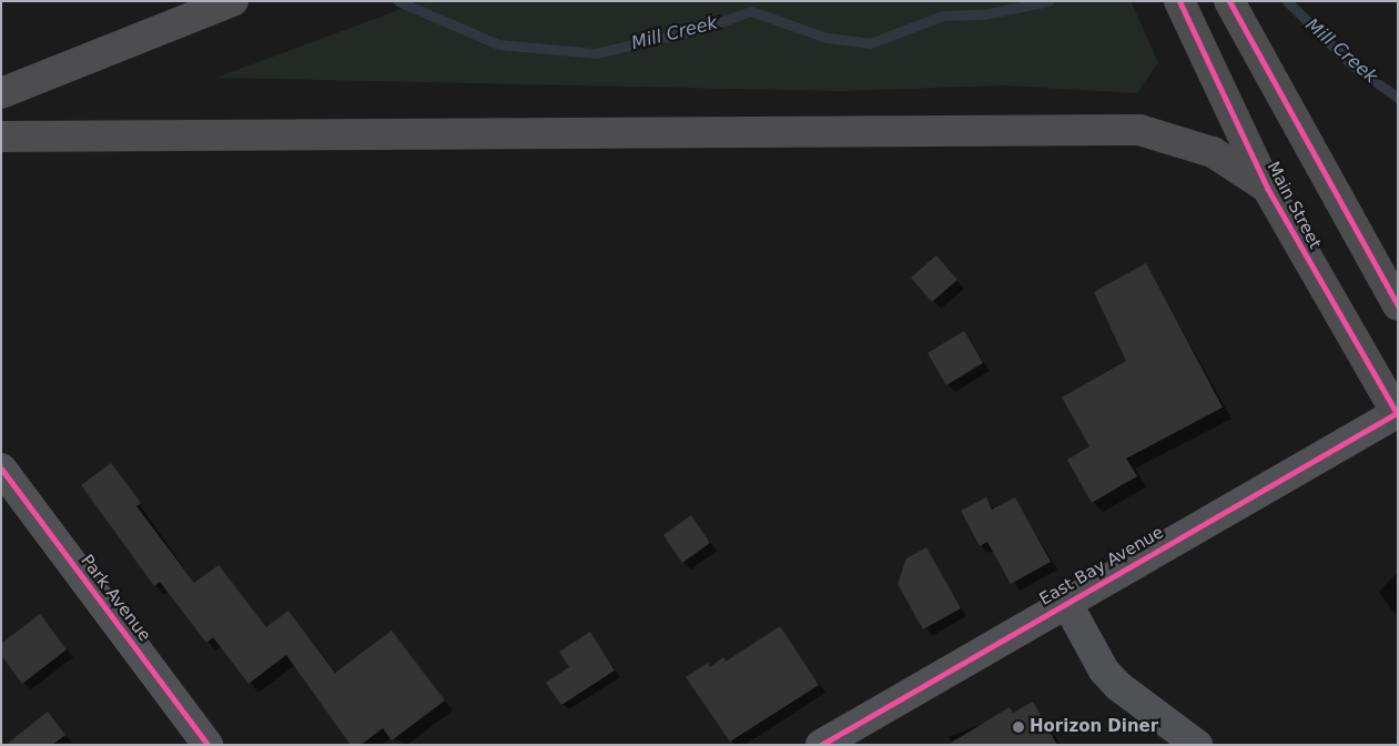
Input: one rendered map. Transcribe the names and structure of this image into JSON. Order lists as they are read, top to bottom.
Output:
{
  "streets": {
    "highway": ["Main Street"],
    "street": ["East Bay Avenue", "Park Avenue"]
  },
  "crossings": [
    ["Main Street", "East Bay Avenue"]
  ],
  "water": ["Mill Creek"],
  "places": ["Horizon Diner"]
}
